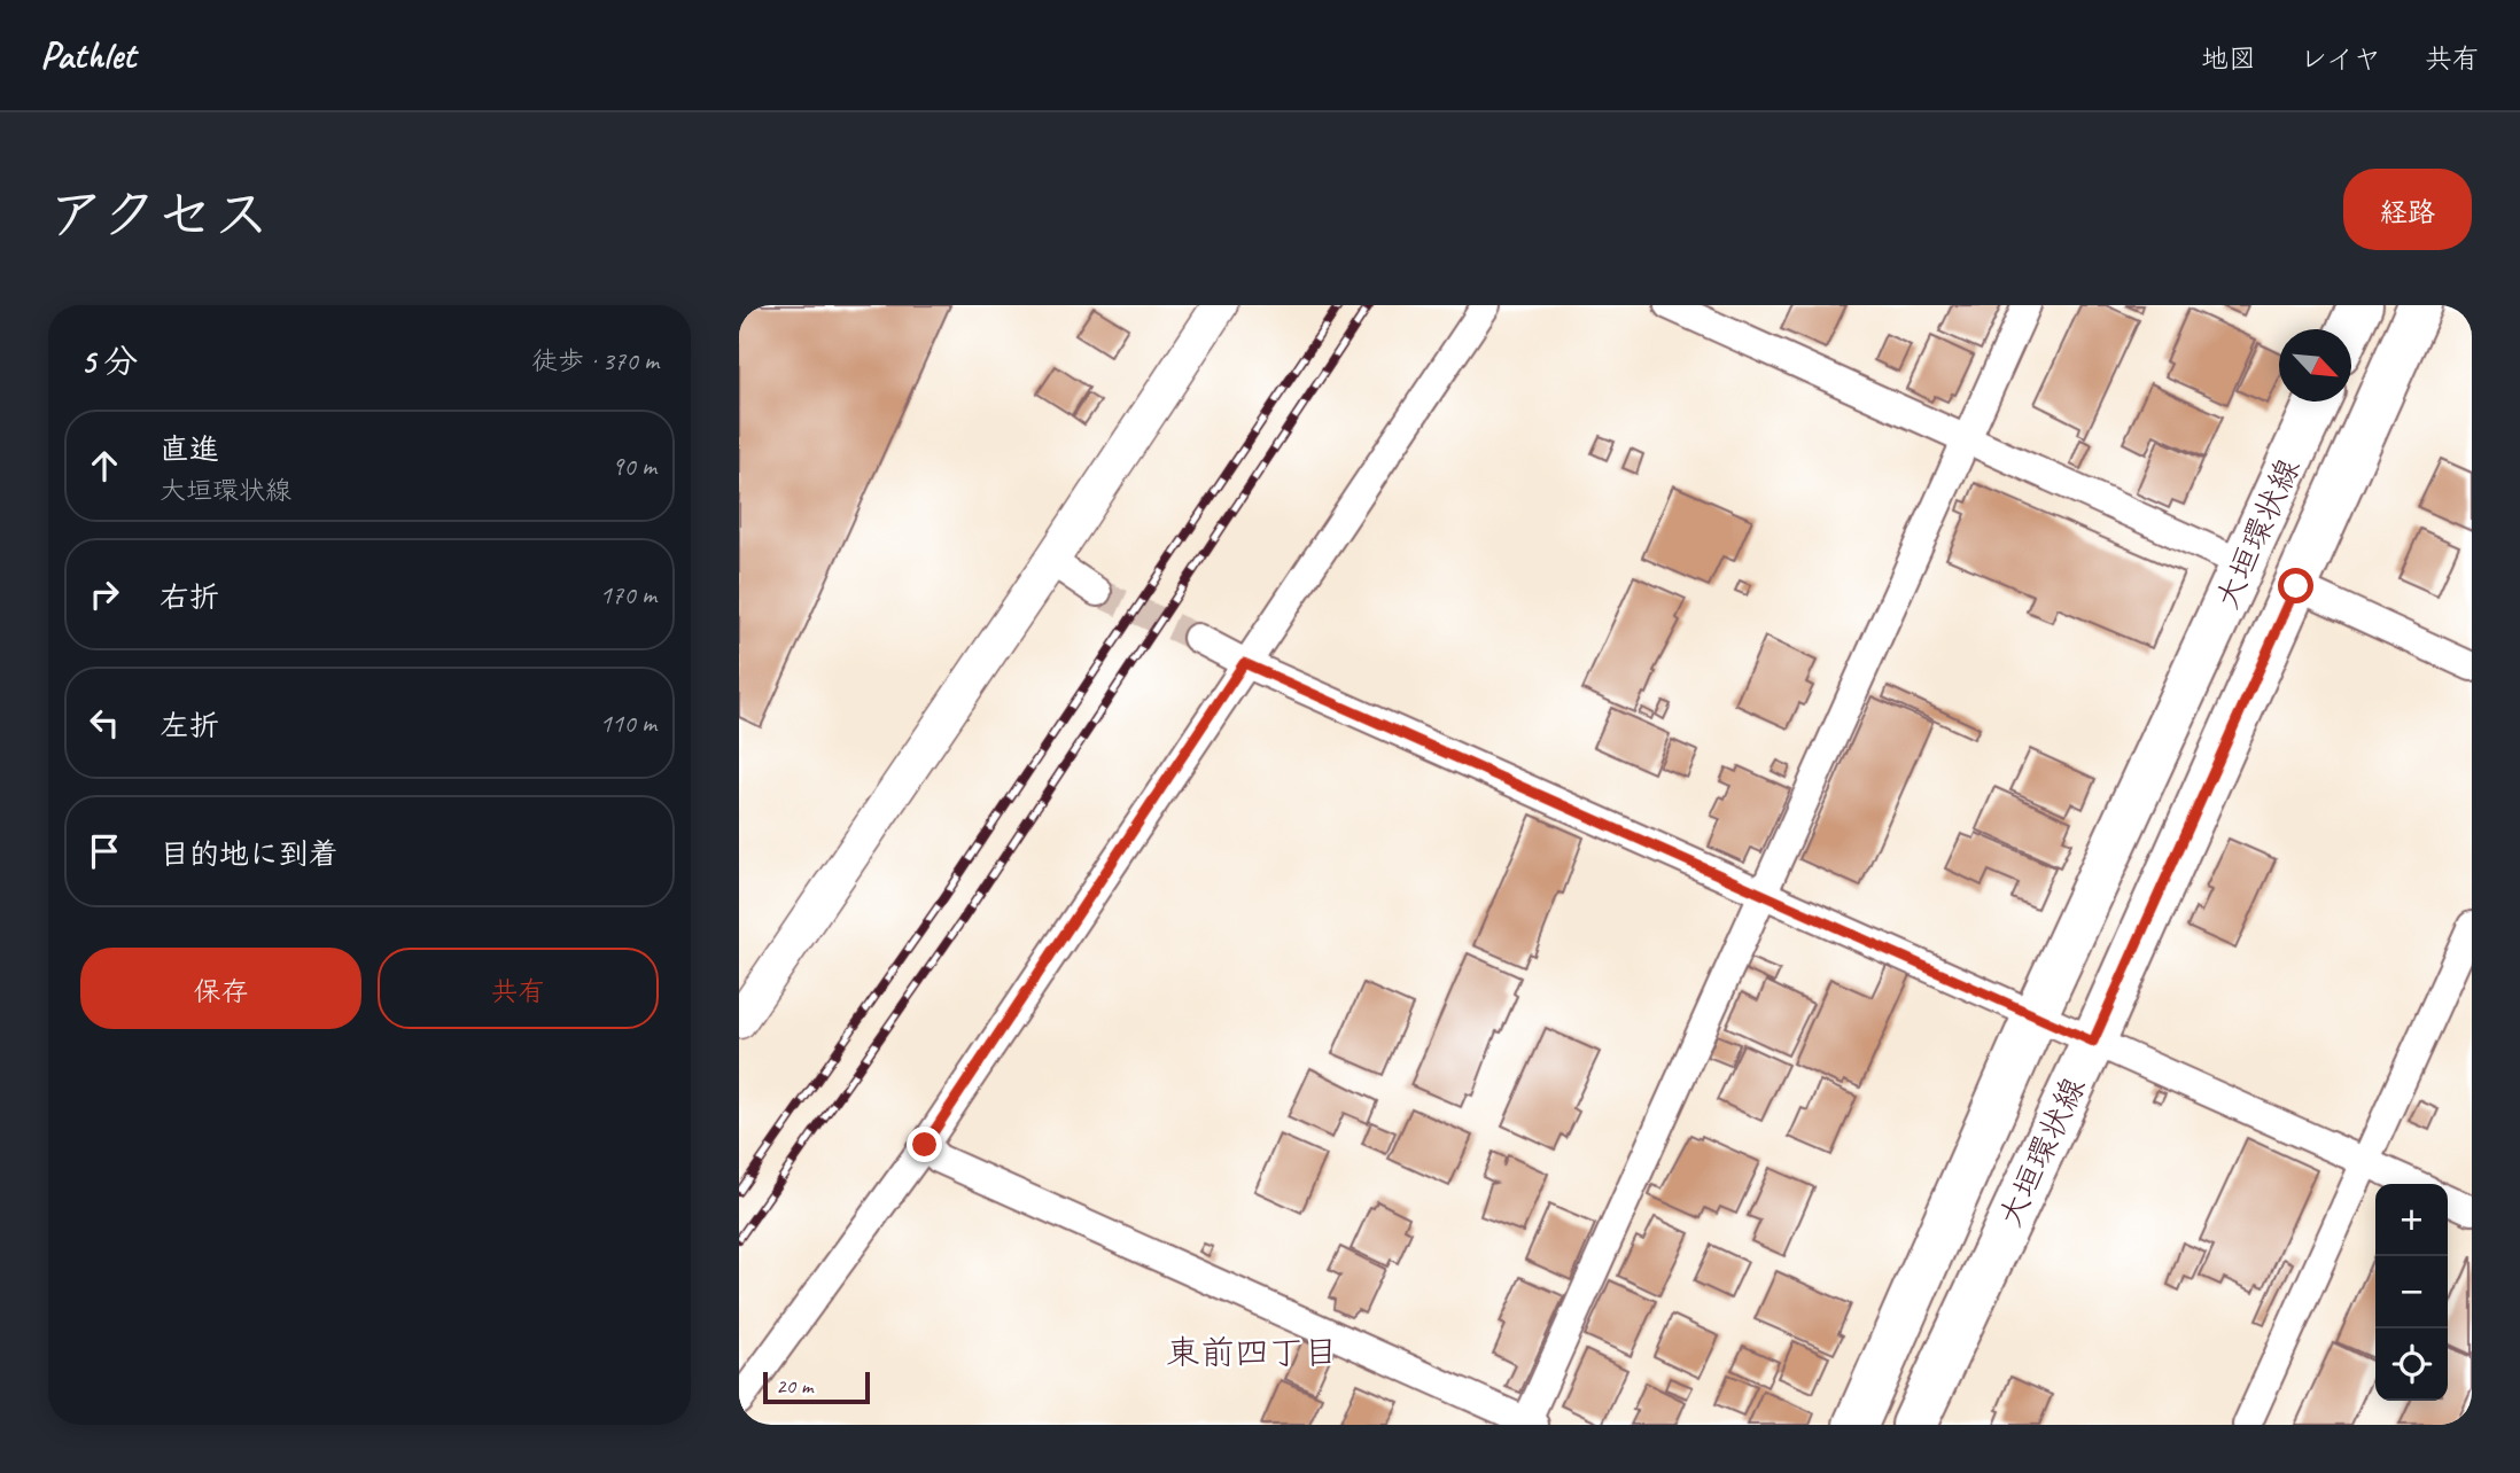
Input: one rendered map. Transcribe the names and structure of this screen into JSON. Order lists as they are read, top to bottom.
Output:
{
  "streets": {
    "main road": ["大垣環状線"]
  },
  "districts": ["東前四丁目"],
  "scale_bar": "20 m",
  "north": "bottom right",
  "page": {
    "header": "Pathlet",
    "nav": ["地図", "レイヤ", "共有"],
    "title": "アクセス",
    "buttons": [
      "経路",
      ["保存", "共有"]
    ],
    "heading": ["5 分", "徒歩 · 370 m"],
    "list": [
      ["直進", "大垣環状線", "90 m"],
      ["右折", "170 m"],
      ["左折", "110 m"],
      "目的地に到着"
    ],
    "map_buttons": ["+", "−"],
    "scale": "20 m"
  }
}
